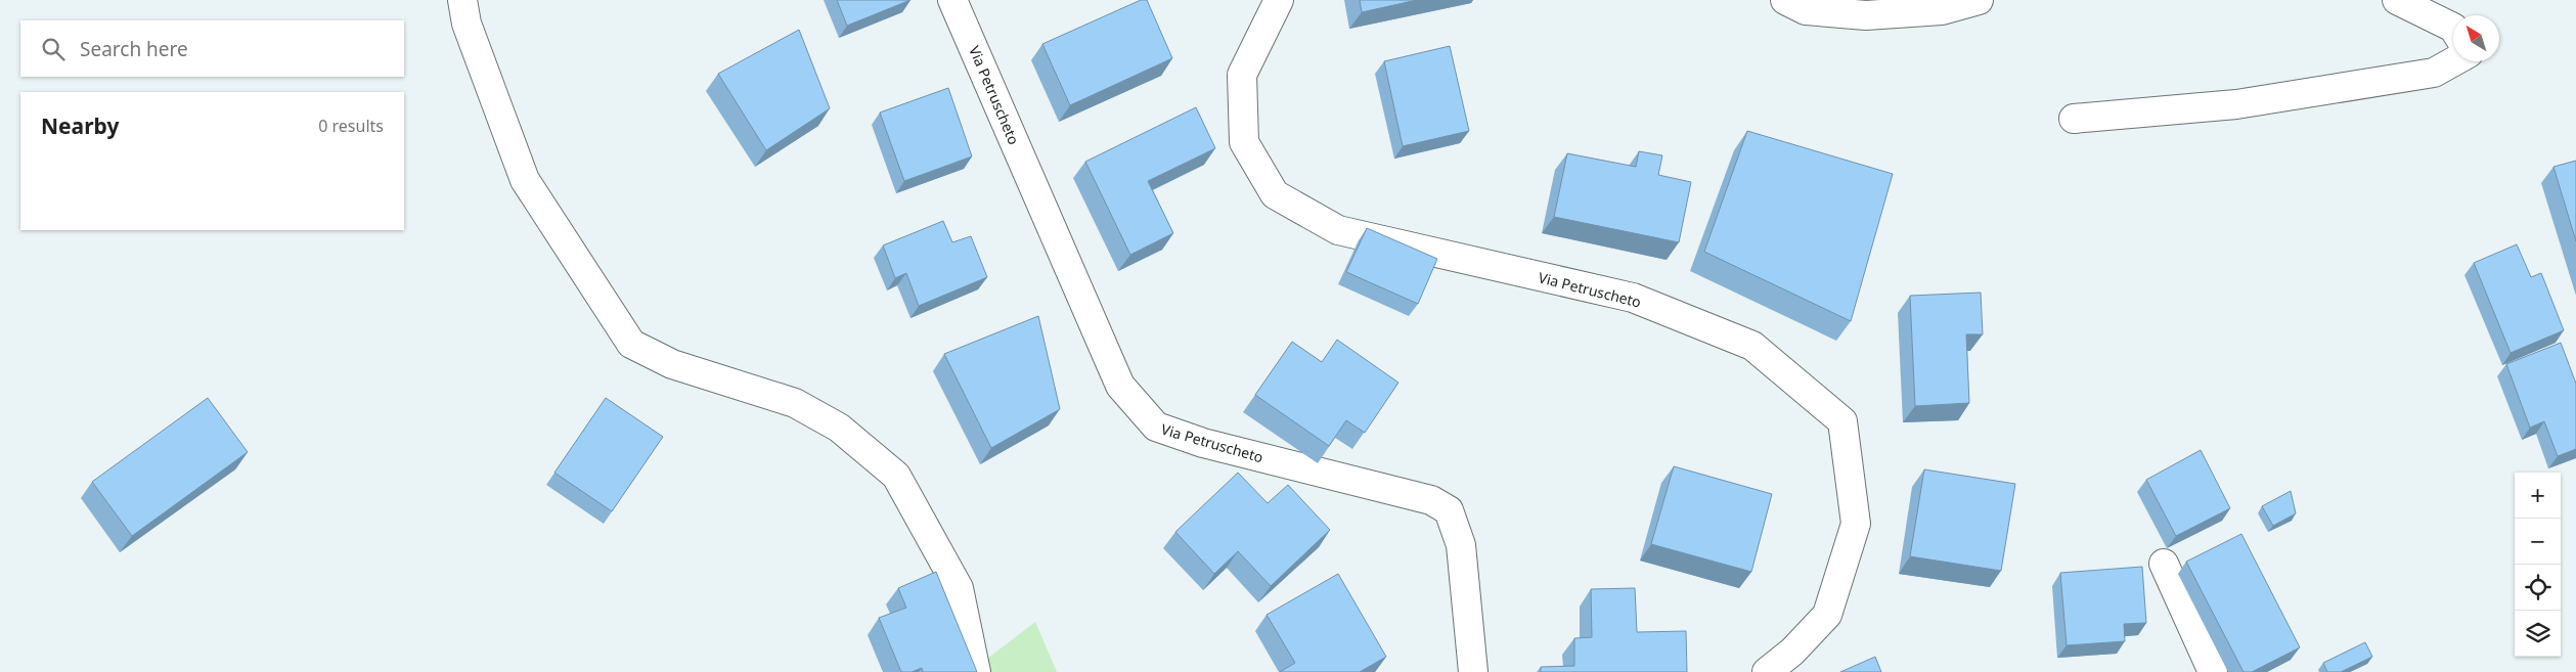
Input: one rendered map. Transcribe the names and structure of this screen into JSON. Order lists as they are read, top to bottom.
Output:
{
  "streets": {
    "street": ["Via Petruscheto"]
  },
  "north": "top left",
  "page": {
    "search": "Search here",
    "heading": ["Nearby", "0 results"],
    "map_buttons": ["+", "−"]
  }
}
